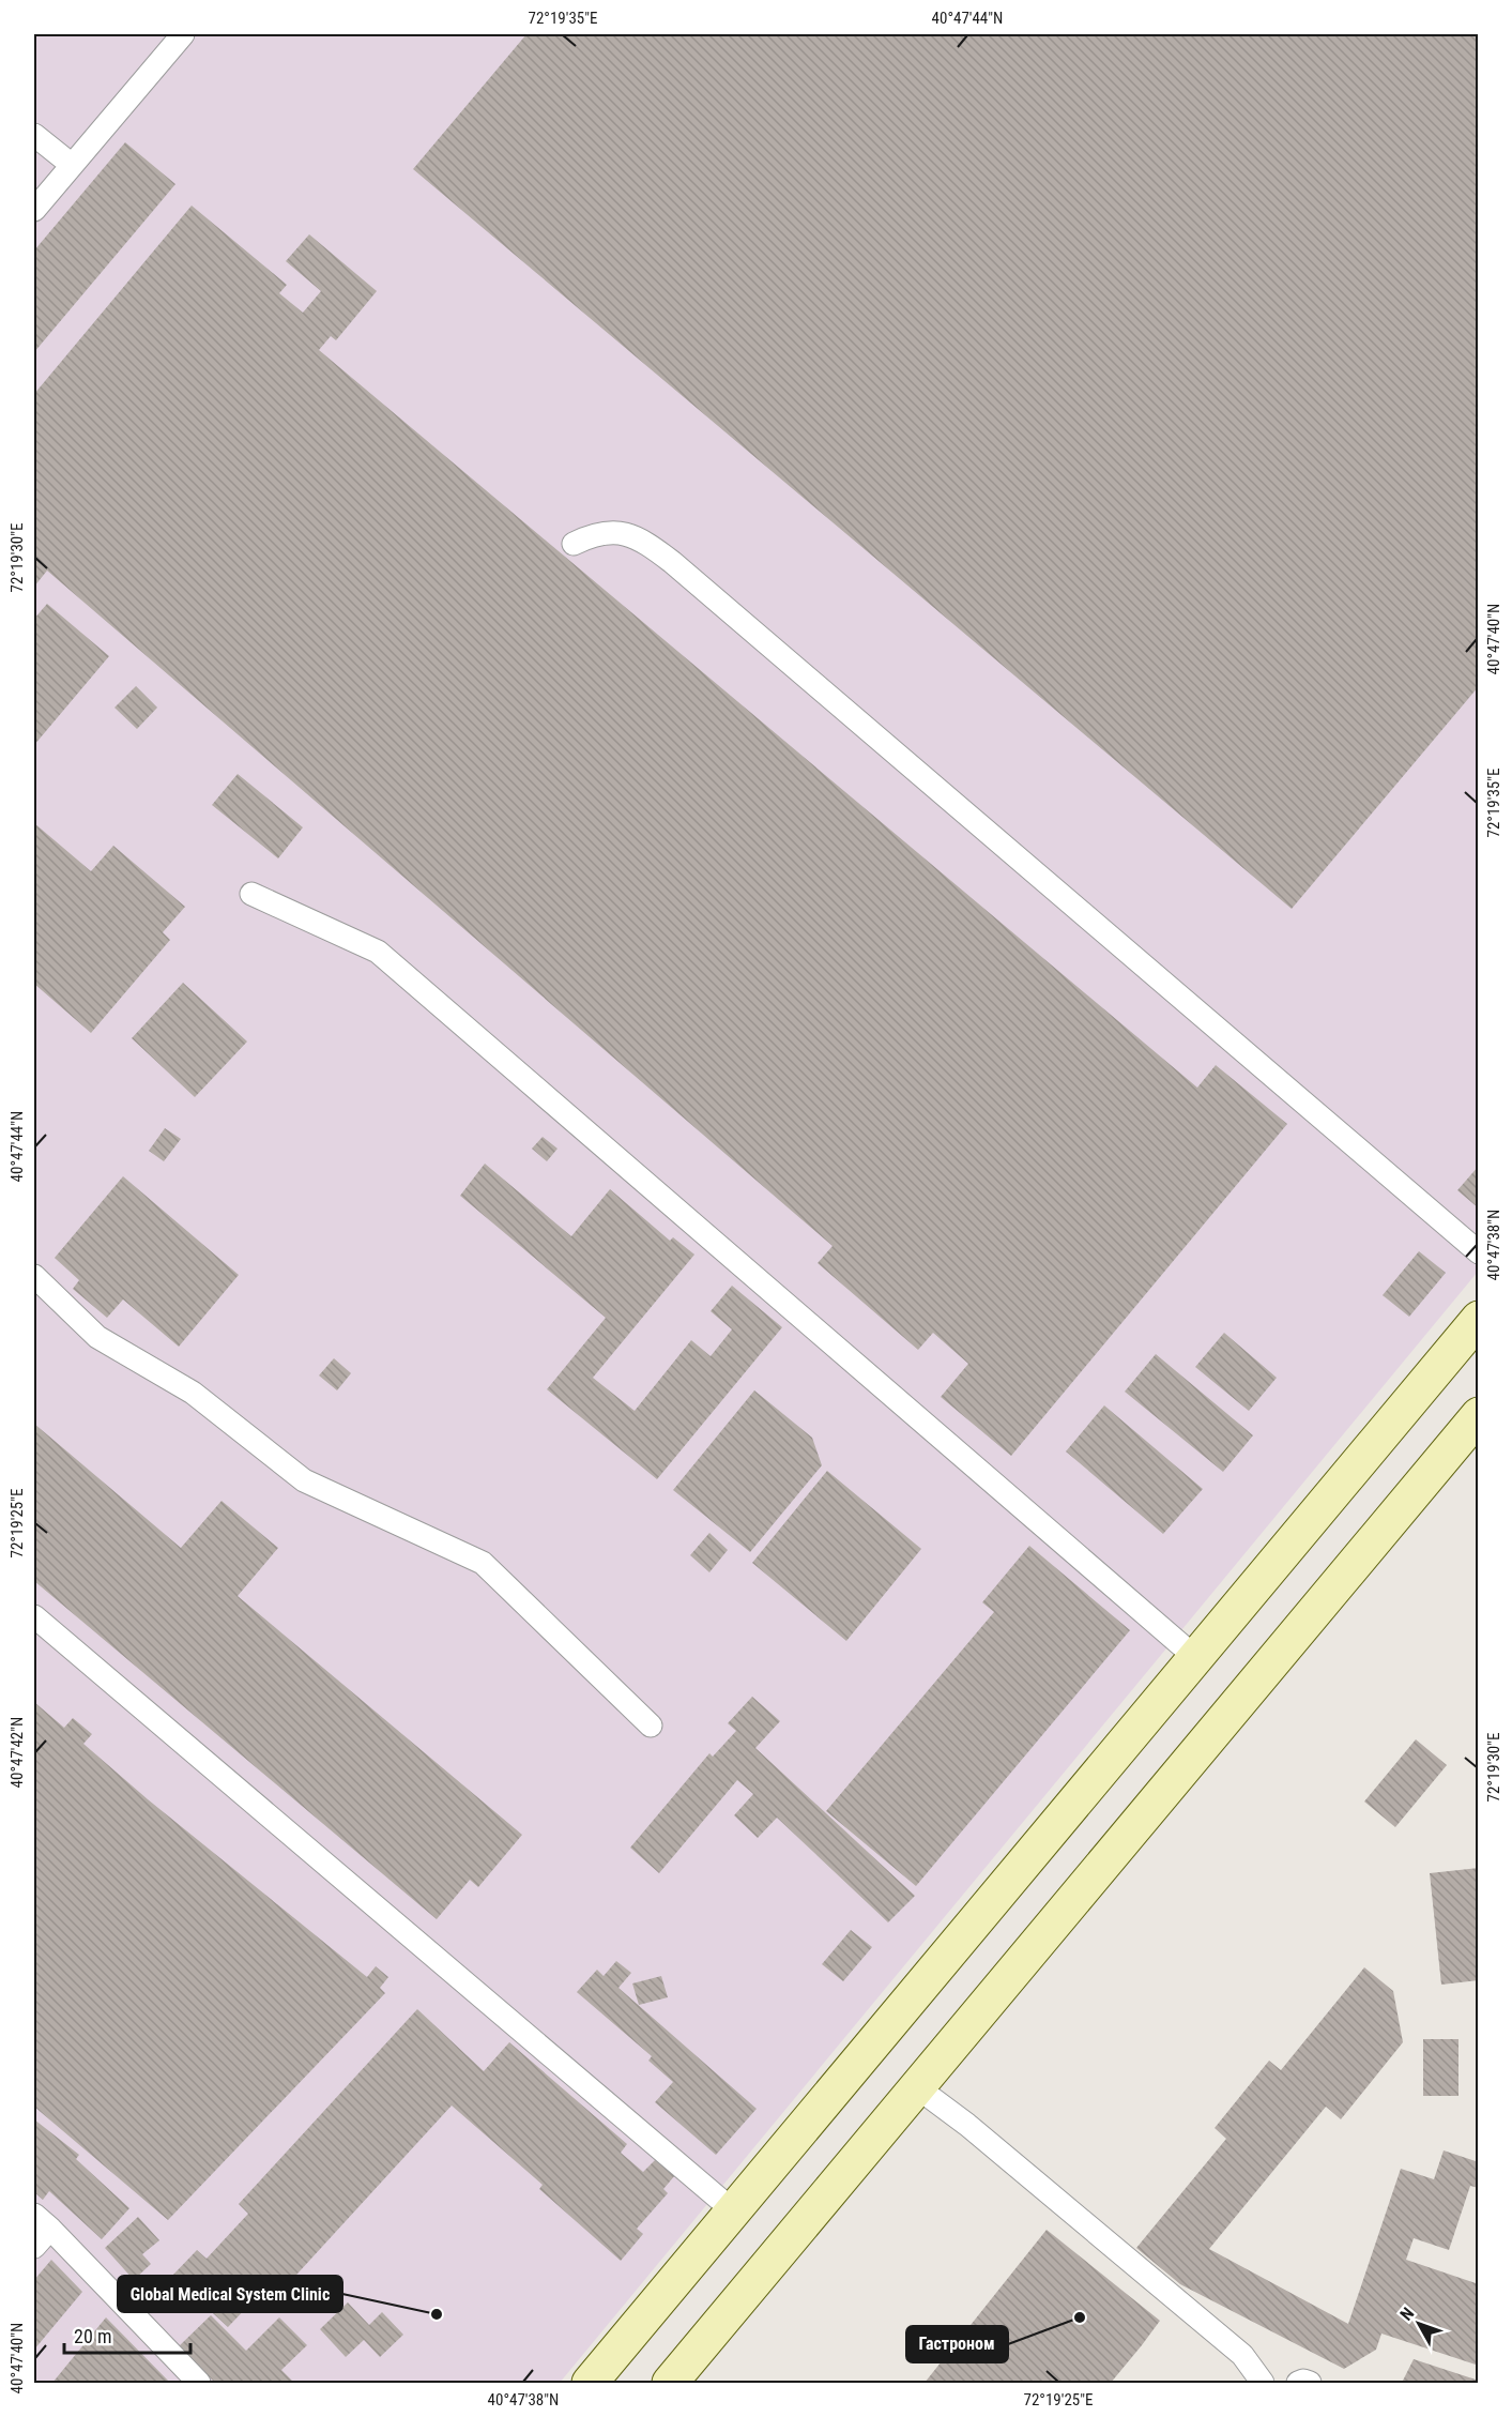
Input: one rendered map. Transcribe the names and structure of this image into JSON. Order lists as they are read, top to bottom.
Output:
{
  "places": ["Global Medical System Clinic", "Гастроном"],
  "scale_bar": "20 m",
  "north": "top left",
  "coordinates": [
    "72°19'35\"E",
    "40°47'44\"N",
    "72°19'30\"E",
    "40°47'40\"N",
    "40°47'38\"N",
    "72°19'25\"E",
    "40°47'42\"N"
  ]
}
